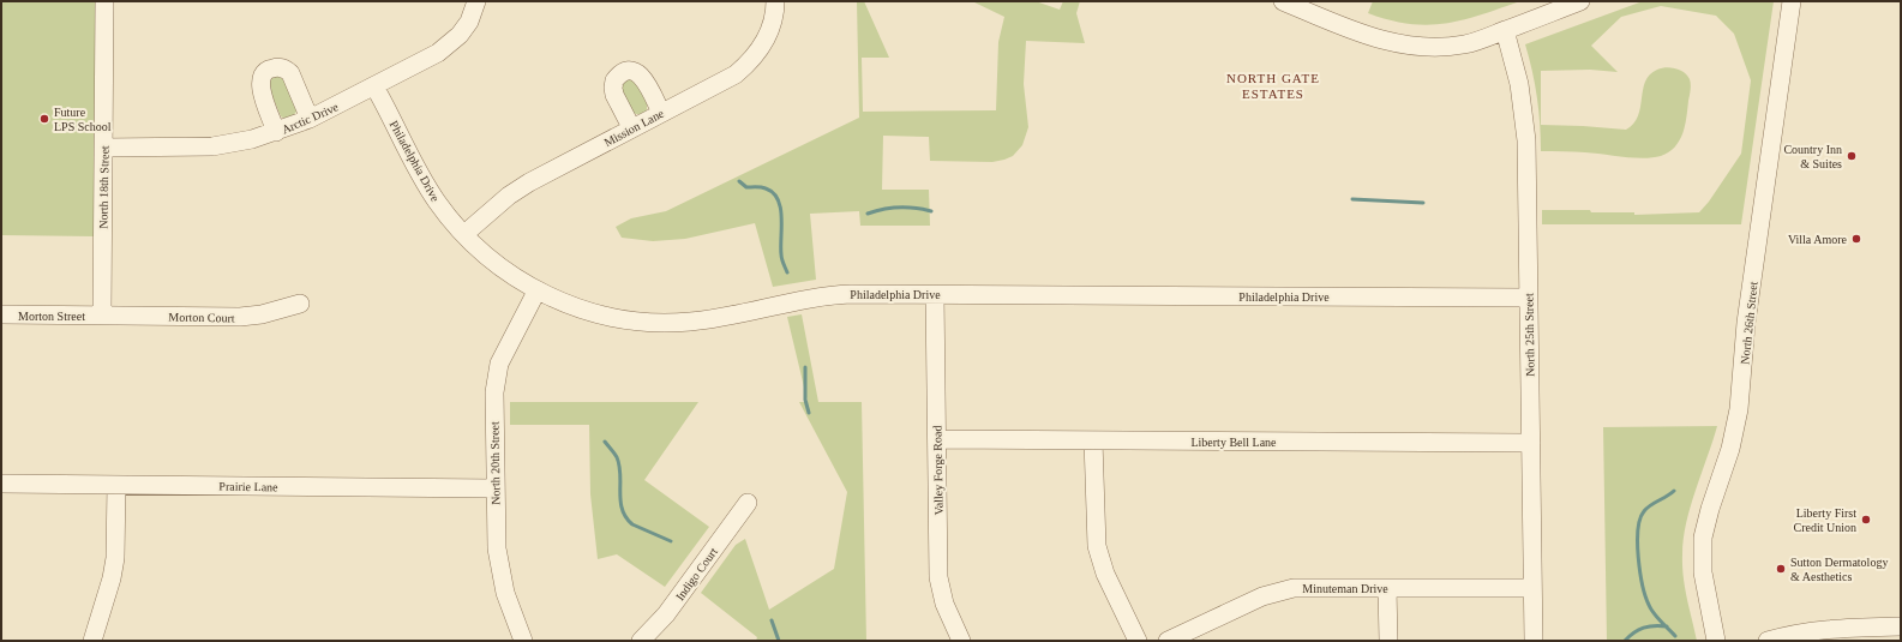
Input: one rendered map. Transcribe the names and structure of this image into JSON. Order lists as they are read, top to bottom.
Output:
{
  "streets": {
    "street": [
      "Arctic Drive",
      "Mission Lane",
      "Philadelphia Drive",
      "North 18th Street",
      "Morton Street",
      "Morton Court",
      "North 26th Street",
      "North 25th Street",
      "Liberty Bell Lane",
      "North 20th Street",
      "Valley Forge Road",
      "Prairie Lane",
      "Indigo Court",
      "Minuteman Drive"
    ]
  },
  "crossings": [
    ["Arctic Drive", "Philadelphia Drive"],
    ["Arctic Drive", "North 18th Street"],
    ["Mission Lane", "Philadelphia Drive"],
    ["Philadelphia Drive", "North 25th Street"],
    ["Philadelphia Drive", "North 20th Street"],
    ["Philadelphia Drive", "Valley Forge Road"],
    ["North 18th Street", "Morton Street"],
    ["North 18th Street", "Morton Court"],
    ["Morton Street", "Morton Court"],
    ["North 25th Street", "Liberty Bell Lane"],
    ["North 25th Street", "Minuteman Drive"],
    ["Liberty Bell Lane", "Valley Forge Road"],
    ["North 20th Street", "Prairie Lane"]
  ],
  "districts": ["NORTH GATE ESTATES"],
  "places": [
    "Future LPS School",
    "Country Inn & Suites",
    "Villa Amore",
    "Liberty First Credit Union",
    "Sutton Dermatology & Aesthetics"
  ]
}
